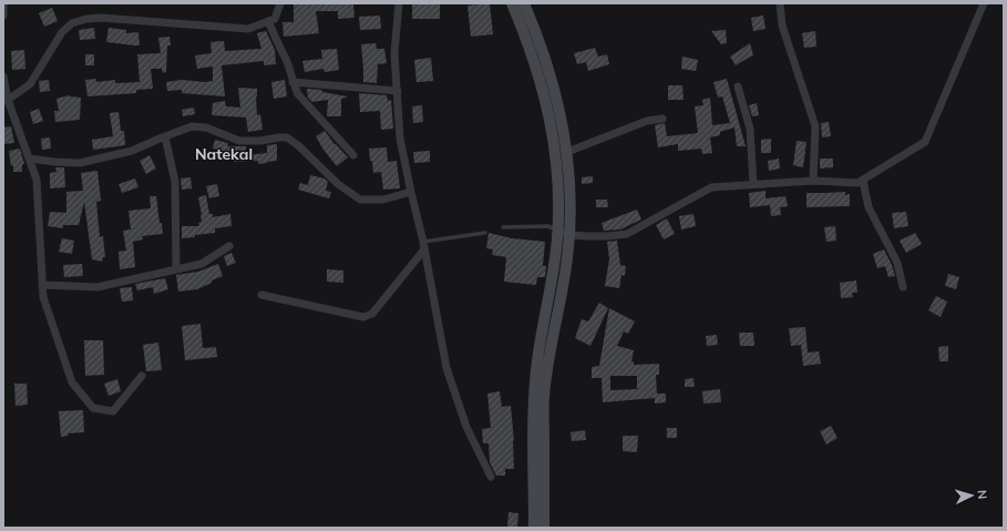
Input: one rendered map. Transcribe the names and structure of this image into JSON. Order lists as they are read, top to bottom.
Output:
{
  "districts": ["Natekal"],
  "north": "right"
}
